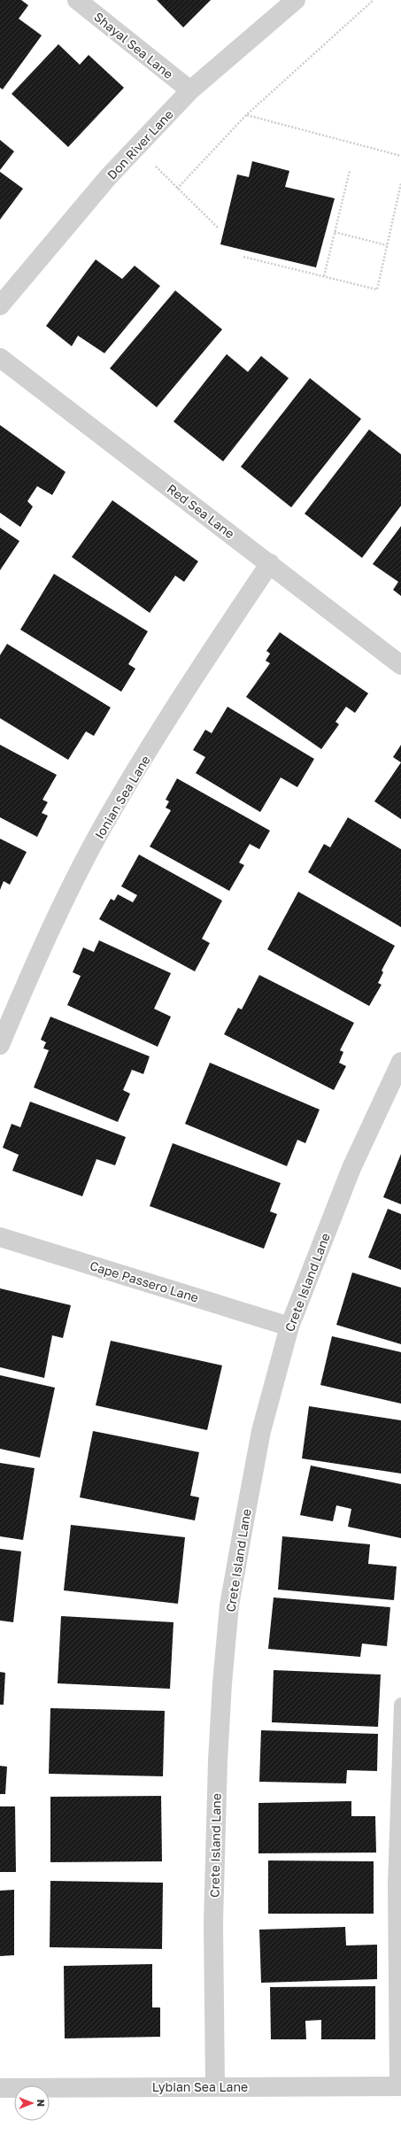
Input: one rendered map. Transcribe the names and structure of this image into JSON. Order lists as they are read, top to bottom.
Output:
{
  "streets": {
    "street": [
      "Shayal Sea Lane",
      "Don River Lane",
      "Red Sea Lane",
      "Ionian Sea Lane",
      "Cape Passero Lane",
      "Crete Island Lane",
      "Lybian Sea Lane"
    ]
  },
  "crossings": [
    ["Shayal Sea Lane", "Don River Lane"],
    ["Red Sea Lane", "Ionian Sea Lane"],
    ["Cape Passero Lane", "Crete Island Lane"],
    ["Crete Island Lane", "Lybian Sea Lane"]
  ],
  "north": "right"
}
